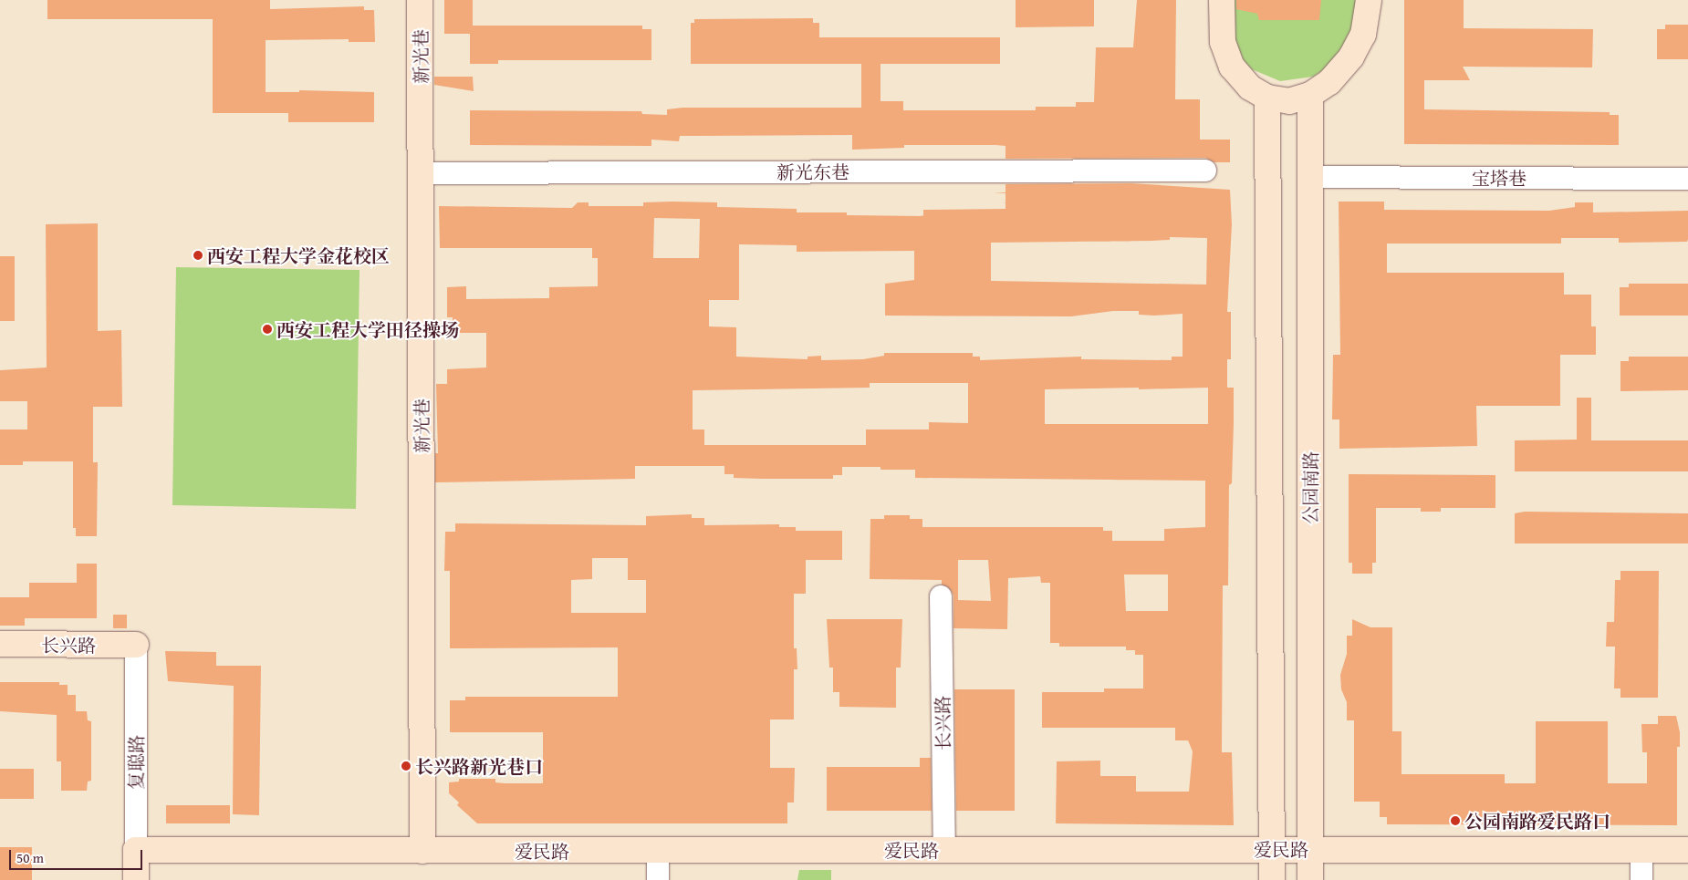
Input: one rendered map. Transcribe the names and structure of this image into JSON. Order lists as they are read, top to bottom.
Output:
{
  "streets": {
    "street": [
      "新光巷",
      "新光东巷",
      "宝塔巷",
      "公园南路",
      "长兴路",
      "复聪路",
      "爱民路"
    ]
  },
  "crossings": [
    ["新光巷", "新光东巷"],
    ["新光巷", "爱民路"],
    ["宝塔巷", "公园南路"],
    ["公园南路", "爱民路"],
    ["长兴路", "复聪路"],
    ["长兴路", "爱民路"],
    ["复聪路", "爱民路"]
  ],
  "places": [
    "西安工程大学金花校区",
    "西安工程大学田径操场",
    "长兴路新光巷口",
    "公园南路爱民路口"
  ],
  "scale_bar": "50 m"
}
